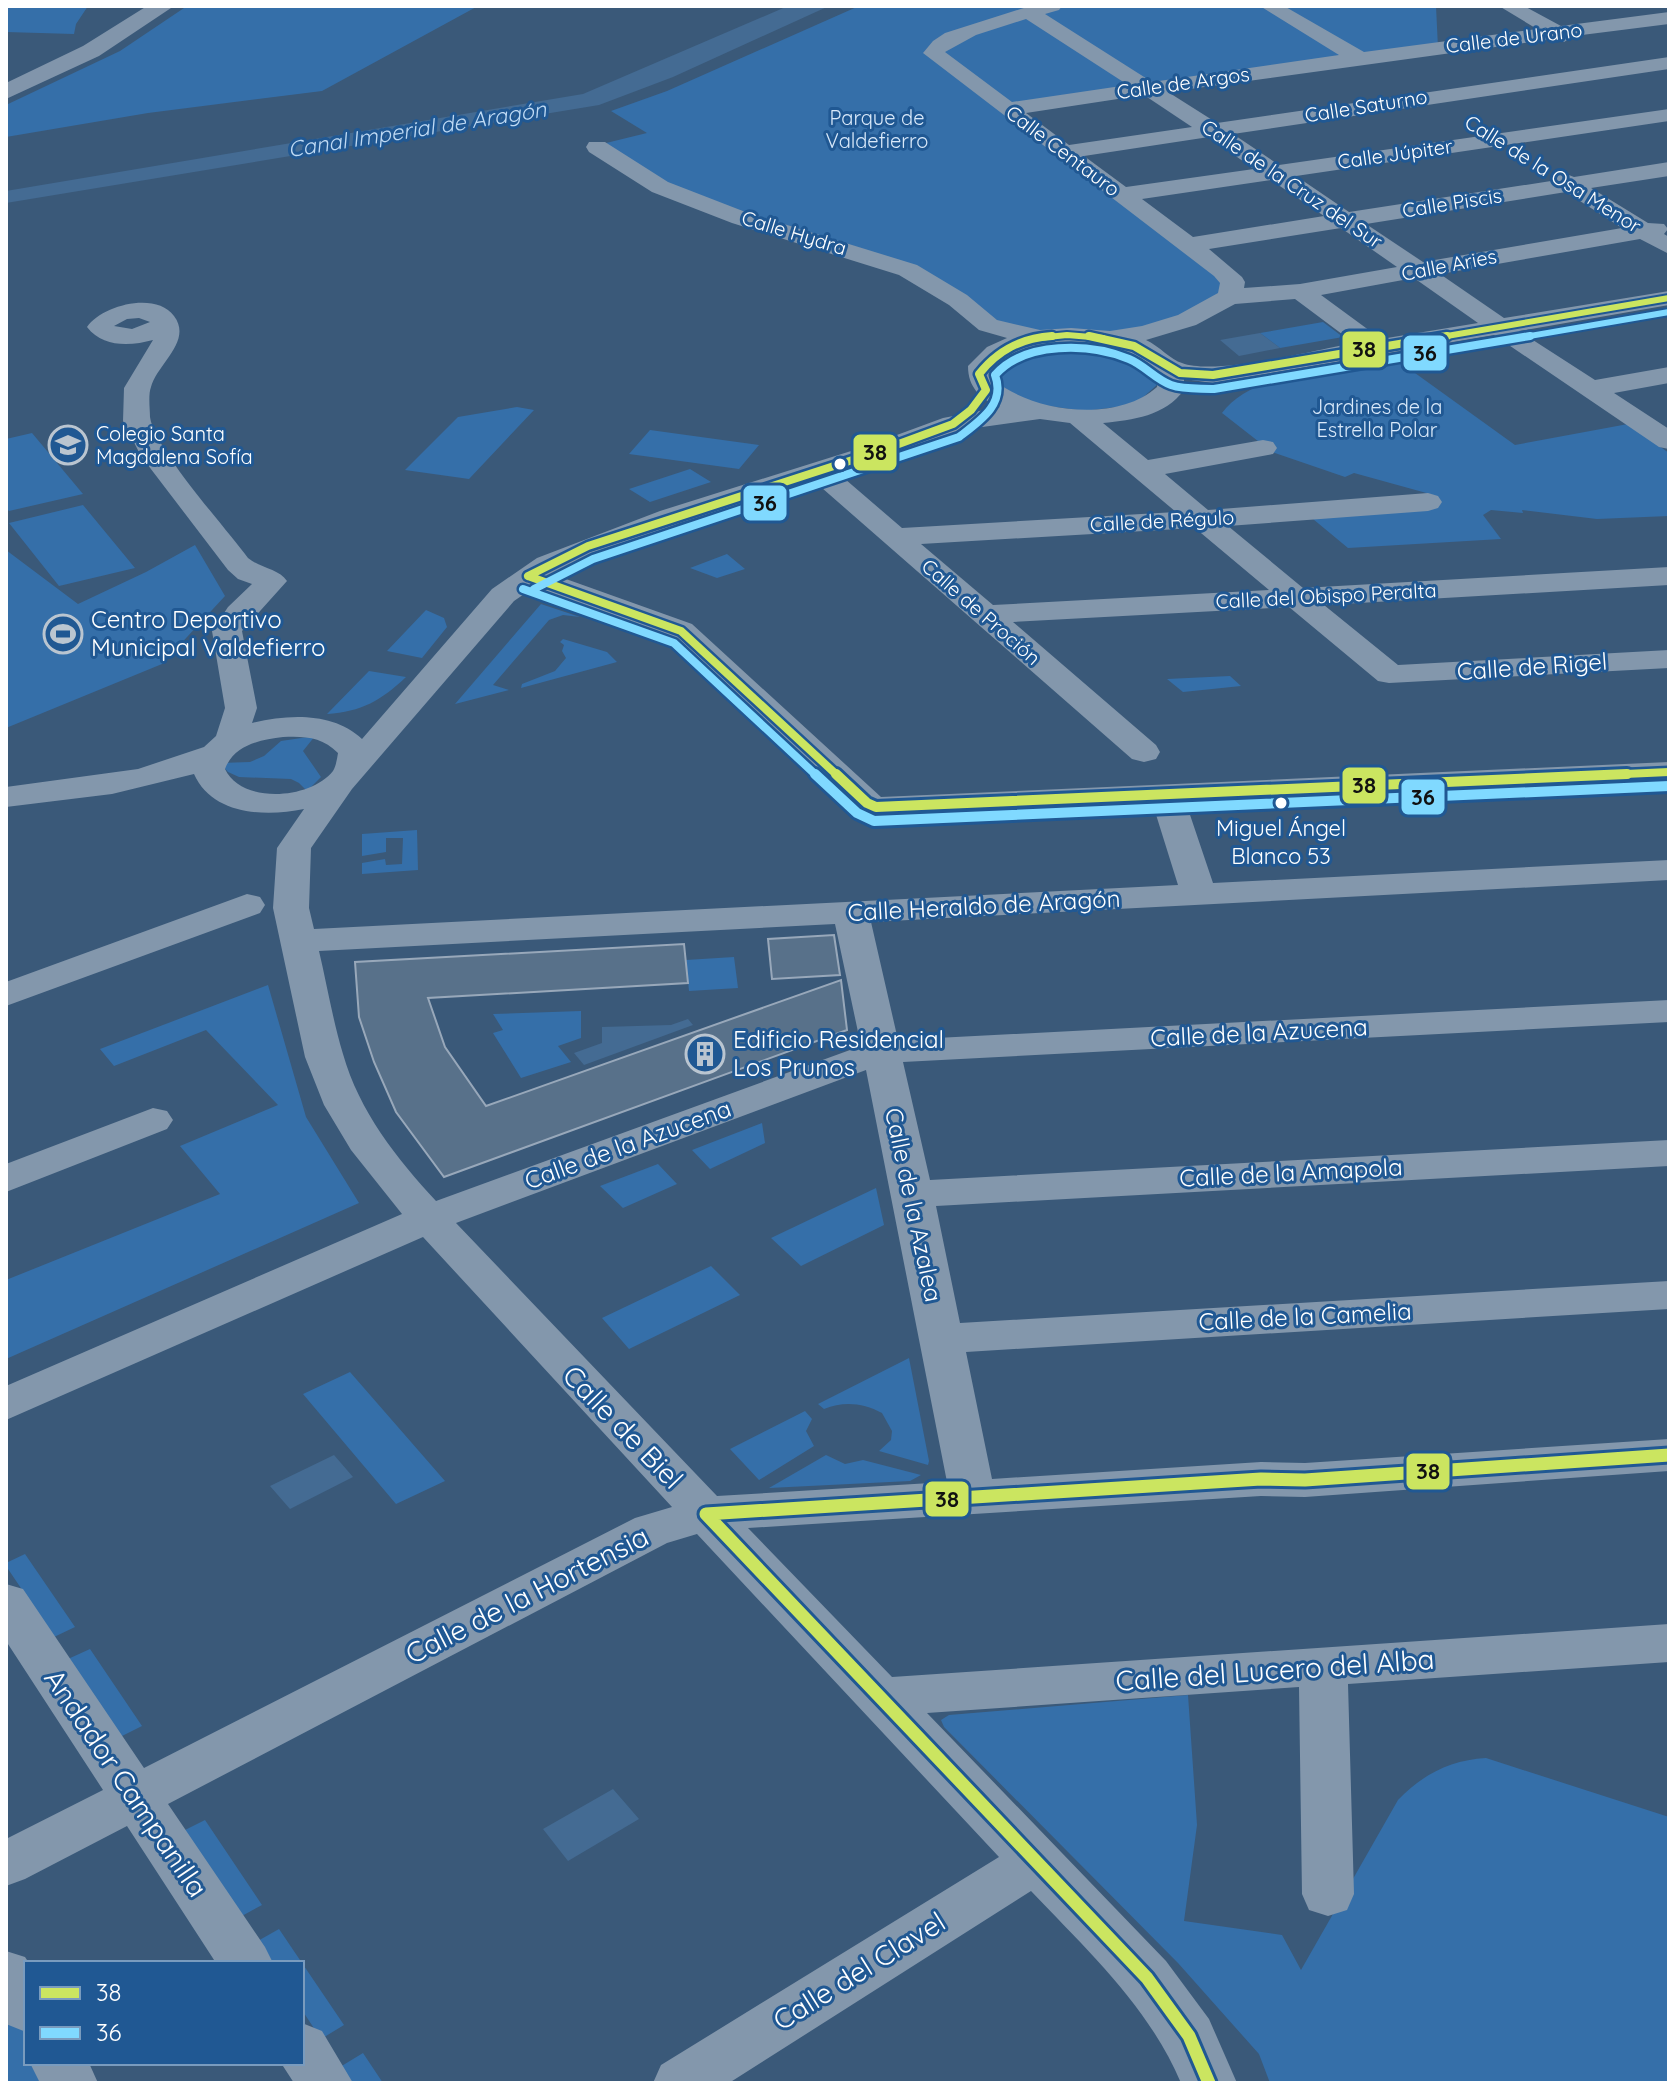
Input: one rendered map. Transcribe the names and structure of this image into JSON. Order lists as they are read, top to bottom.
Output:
{
  "streets": {
    "street": [
      "Calle de Urano",
      "Calle de Argos",
      "Calle Saturno",
      "Calle Centauro",
      "Calle Júpiter",
      "Calle de la Osa Menor",
      "Calle de la Cruz del Sur",
      "Calle Piscis",
      "Calle Hydra",
      "Calle Aries",
      "Calle de Régulo",
      "Calle del Obispo Peralta",
      "Calle de Proción",
      "Calle de Rigel",
      "Calle Heraldo de Aragón",
      "Calle de la Azucena",
      "Calle de la Amapola",
      "Calle de la Azalea",
      "Calle de la Camelia",
      "Calle de Biel",
      "Calle de la Hortensia",
      "Calle del Lucero del Alba",
      "Andador Campanilla",
      "Calle del Clavel"
    ]
  },
  "crossings": [
    ["Calle de Urano", "Calle de Argos"],
    ["Calle de Urano", "Calle de la Osa Menor"],
    ["Calle de Argos", "Calle Centauro"],
    ["Calle de Argos", "Calle de la Osa Menor"],
    ["Calle de Argos", "Calle de la Cruz del Sur"],
    ["Calle Saturno", "Calle Centauro"],
    ["Calle Saturno", "Calle de la Osa Menor"],
    ["Calle Saturno", "Calle de la Cruz del Sur"],
    ["Calle Centauro", "Calle Júpiter"],
    ["Calle Centauro", "Calle de la Cruz del Sur"],
    ["Calle Centauro", "Calle Piscis"],
    ["Calle Centauro", "Calle Aries"],
    ["Calle Júpiter", "Calle de la Osa Menor"],
    ["Calle Júpiter", "Calle de la Cruz del Sur"],
    ["Calle de la Osa Menor", "Calle Piscis"],
    ["Calle de la Osa Menor", "Calle Aries"],
    ["Calle de la Cruz del Sur", "Calle Piscis"],
    ["Calle de la Cruz del Sur", "Calle Aries"],
    ["Calle de Régulo", "Calle de Proción"],
    ["Calle del Obispo Peralta", "Calle de Proción"],
    ["Calle del Obispo Peralta", "Calle de Rigel"],
    ["Calle Heraldo de Aragón", "Calle de la Azalea"],
    ["Calle Heraldo de Aragón", "Calle de Biel"],
    ["Calle de la Azucena", "Calle de la Azalea"],
    ["Calle de la Azucena", "Calle de Biel"],
    ["Calle de la Amapola", "Calle de la Azalea"],
    ["Calle de la Azalea", "Calle de la Camelia"],
    ["Calle de la Azalea", "Calle de la Hortensia"],
    ["Calle de Biel", "Calle de la Hortensia"],
    ["Calle de Biel", "Calle del Lucero del Alba"],
    ["Calle de Biel", "Calle del Clavel"],
    ["Calle de la Hortensia", "Andador Campanilla"]
  ],
  "water": ["Canal Imperial de Aragón"],
  "parks": ["Parque de Valdefierro", "Jardines de la Estrella Polar"],
  "places": {
    "school or university": ["Colegio Santa Magdalena Sofía"],
    "sports": ["Centro Deportivo Municipal Valdefierro"],
    "other": ["Miguel Ángel Blanco 53"],
    "building": ["Edificio Residencial Los Prunos"]
  },
  "lines": ["transit line 38", "transit line 36"],
  "legend": ["38", "36"]
}
